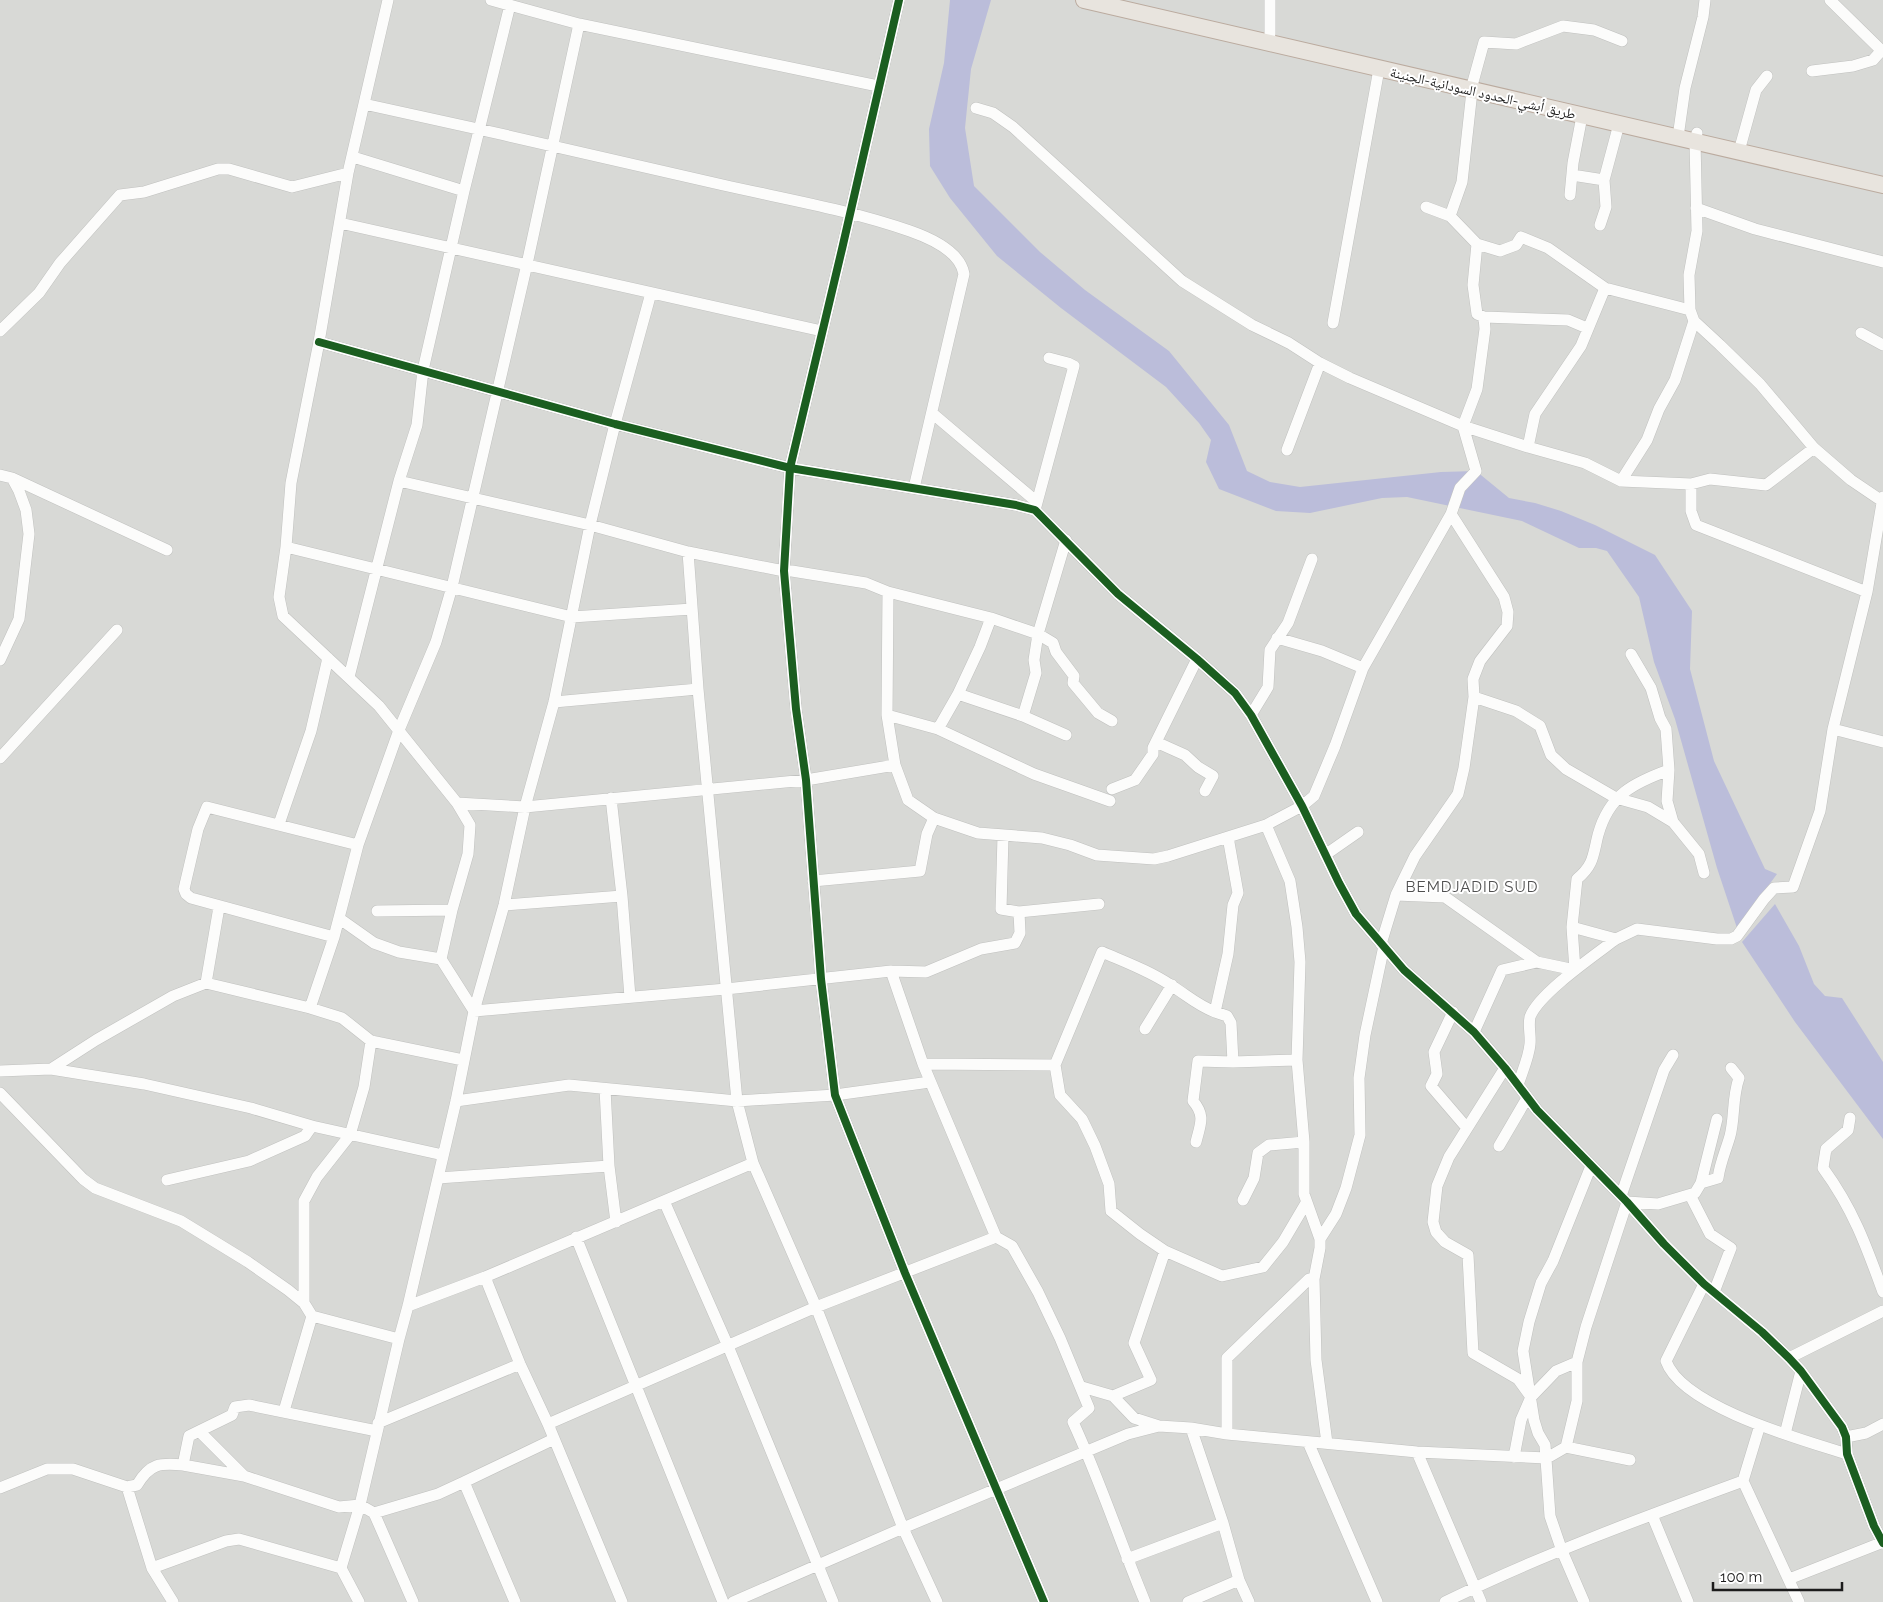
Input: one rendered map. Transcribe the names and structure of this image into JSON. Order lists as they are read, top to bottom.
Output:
{
  "streets": {
    "highway": ["طريق أبشي-الحدود السودانية-الجنينة"]
  },
  "districts": ["BEMDJADID SUD"],
  "scale_bar": "100 m"
}
